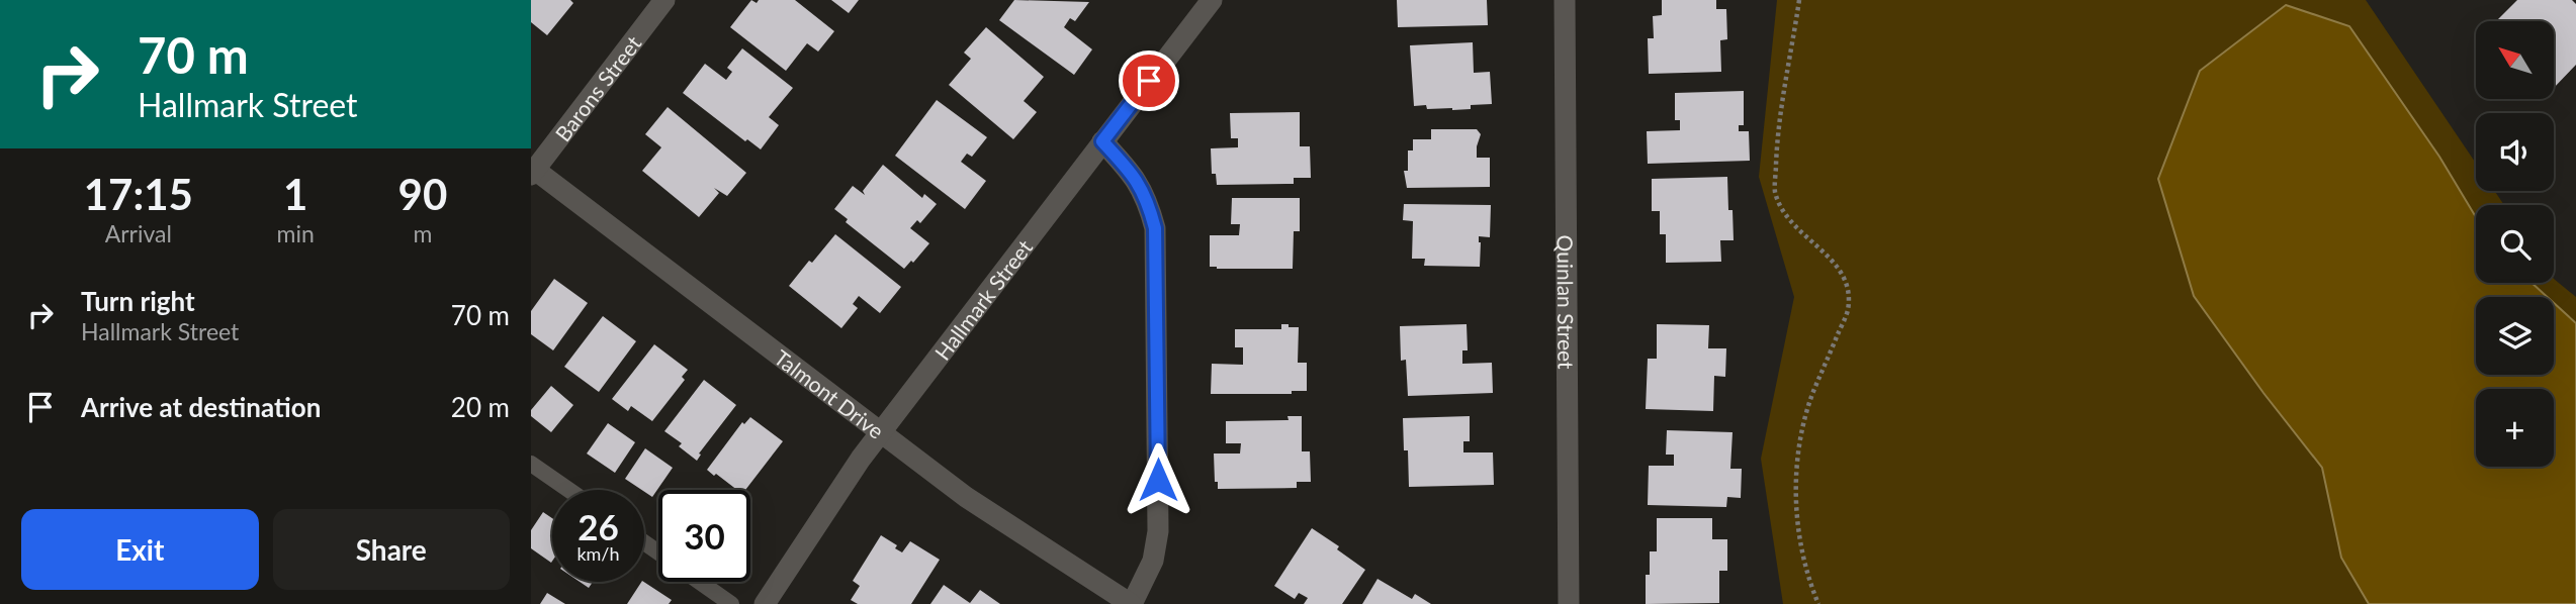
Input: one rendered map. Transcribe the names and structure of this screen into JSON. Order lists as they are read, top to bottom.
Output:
{
  "streets": {
    "street": [
      "Barons Street",
      "Hallmark Street",
      "Quinlan Street",
      "Talmont Drive"
    ]
  },
  "crossings": [
    ["Barons Street", "Talmont Drive"],
    ["Hallmark Street", "Talmont Drive"]
  ],
  "north": "top left",
  "page": {
    "turn": ["70 m", "Hallmark Street"],
    "map_buttons": "+",
    "eta": [
      "17:15",
      "Arrival",
      "1",
      "min",
      "90",
      "m"
    ],
    "list": [
      {
        "name": "Turn right",
        "note": "Hallmark Street",
        "value": "70 m"
      },
      {
        "name": "Arrive at destination",
        "value": "20 m"
      }
    ],
    "speed": "26 km/h",
    "limit": "30",
    "buttons": ["Exit", "Share"]
  }
}
